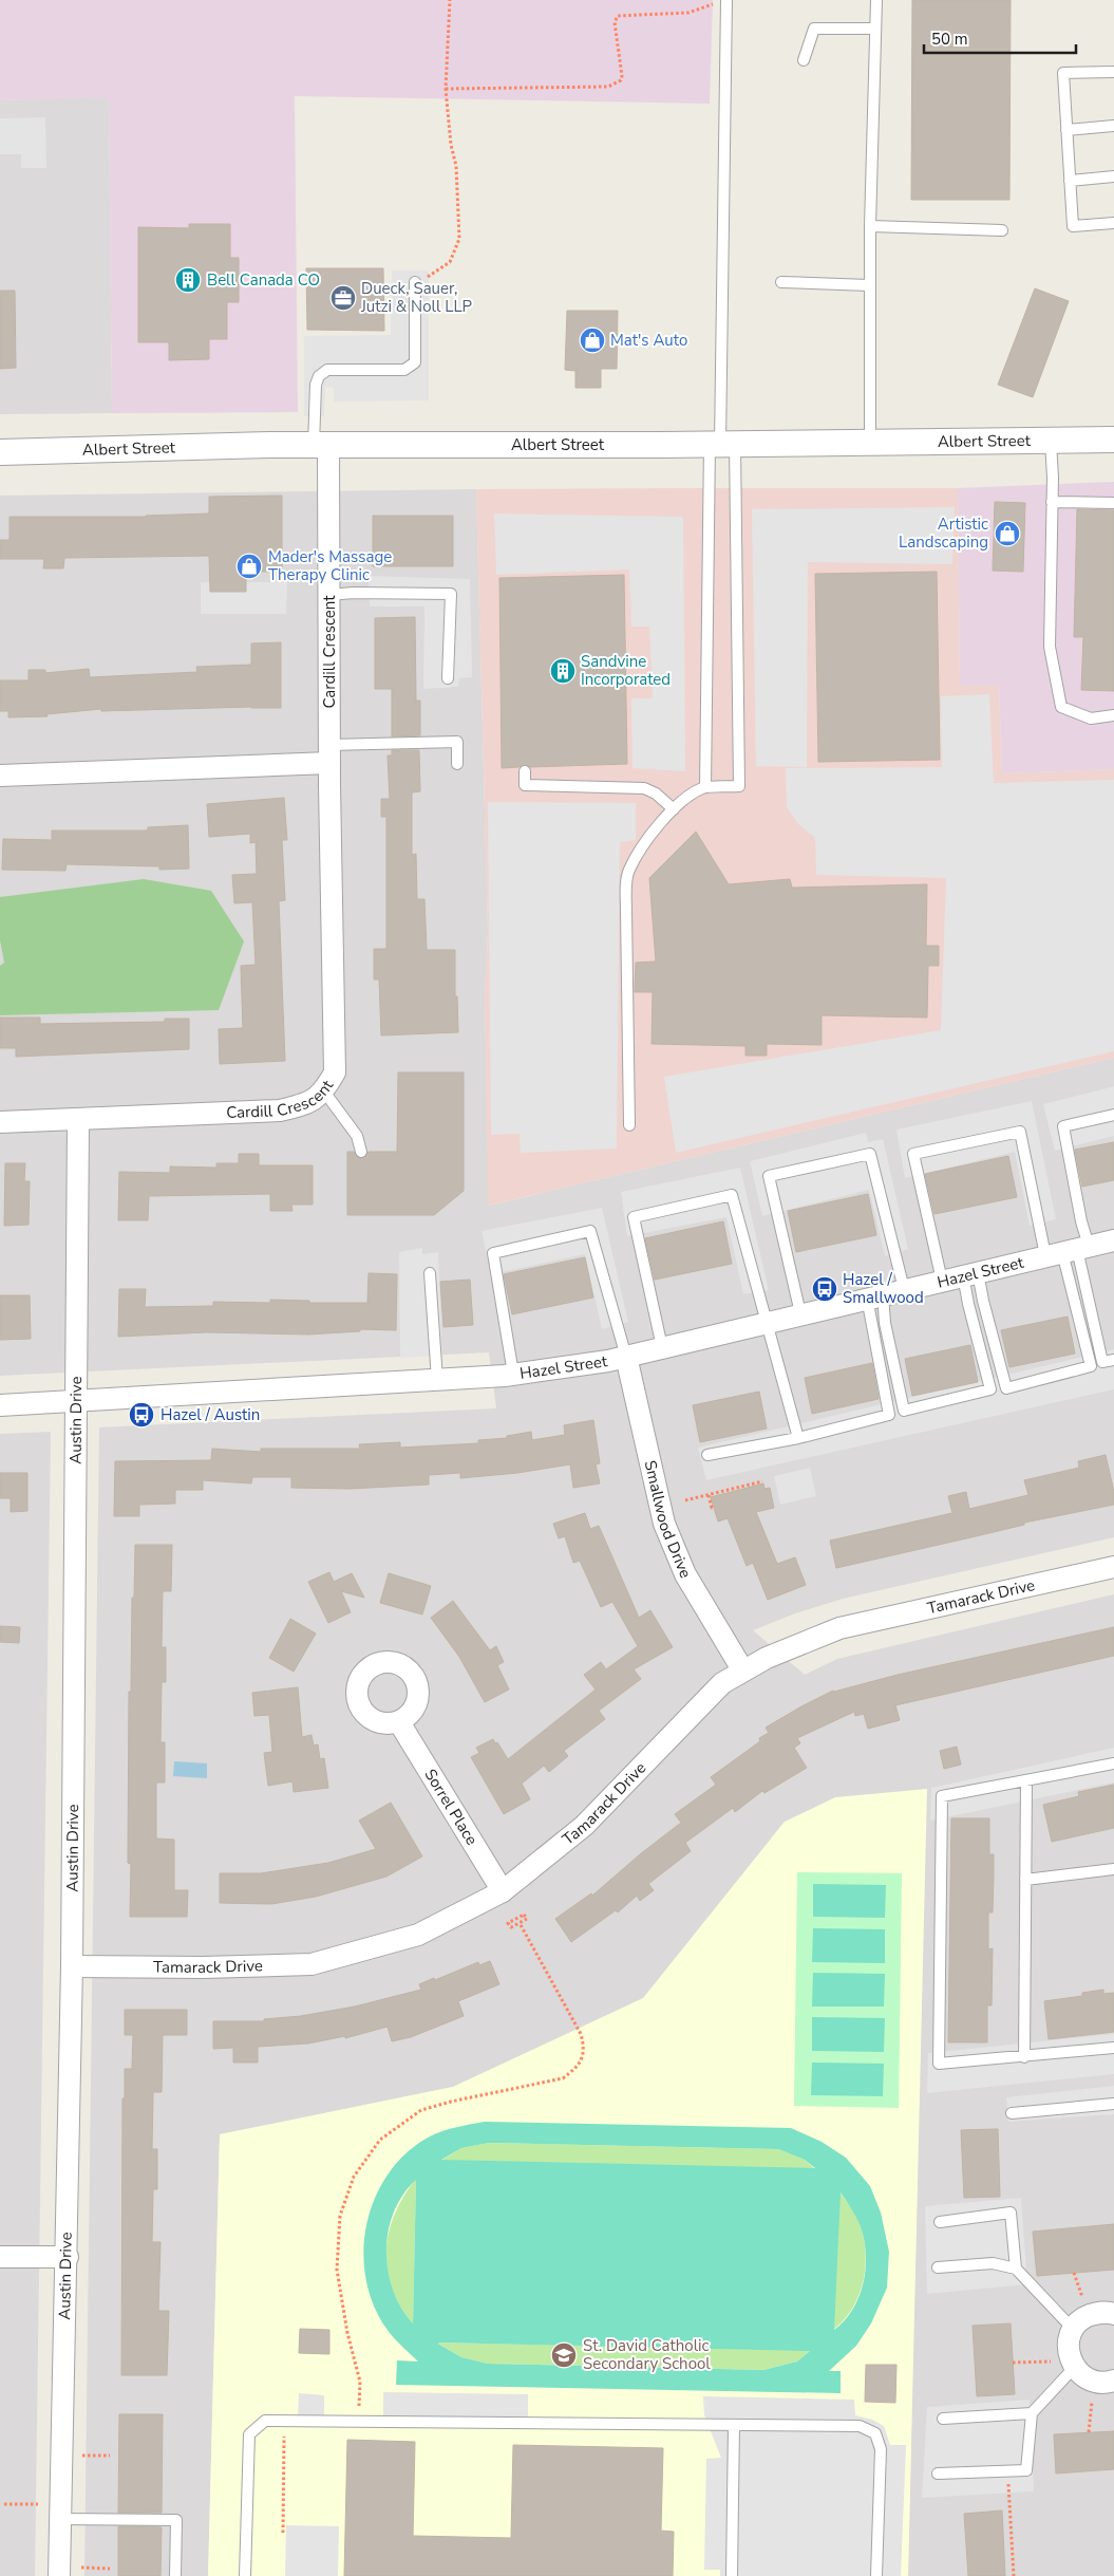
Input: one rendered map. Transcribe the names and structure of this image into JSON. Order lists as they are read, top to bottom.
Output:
{
  "streets": {
    "street": [
      "Albert Street",
      "Cardill Crescent",
      "Hazel Street",
      "Austin Drive",
      "Smallwood Drive",
      "Tamarack Drive",
      "Sorrel Place"
    ]
  },
  "crossings": [
    ["Albert Street", "Cardill Crescent"],
    ["Cardill Crescent", "Austin Drive"],
    ["Hazel Street", "Austin Drive"],
    ["Hazel Street", "Smallwood Drive"],
    ["Austin Drive", "Tamarack Drive"],
    ["Smallwood Drive", "Tamarack Drive"],
    ["Tamarack Drive", "Sorrel Place"]
  ],
  "places": {
    "building": ["Bell Canada CO", "Sandvine Incorporated"],
    "office": ["Dueck, Sauer, Jutzi & Noll LLP"],
    "shop": ["Mat's Auto", "Artistic Landscaping", "Mader's Massage Therapy Clinic"],
    "bus stop": ["Hazel / Smallwood", "Hazel / Austin"],
    "school or university": ["St. David Catholic Secondary School"]
  },
  "scale_bar": "50 m"
}
